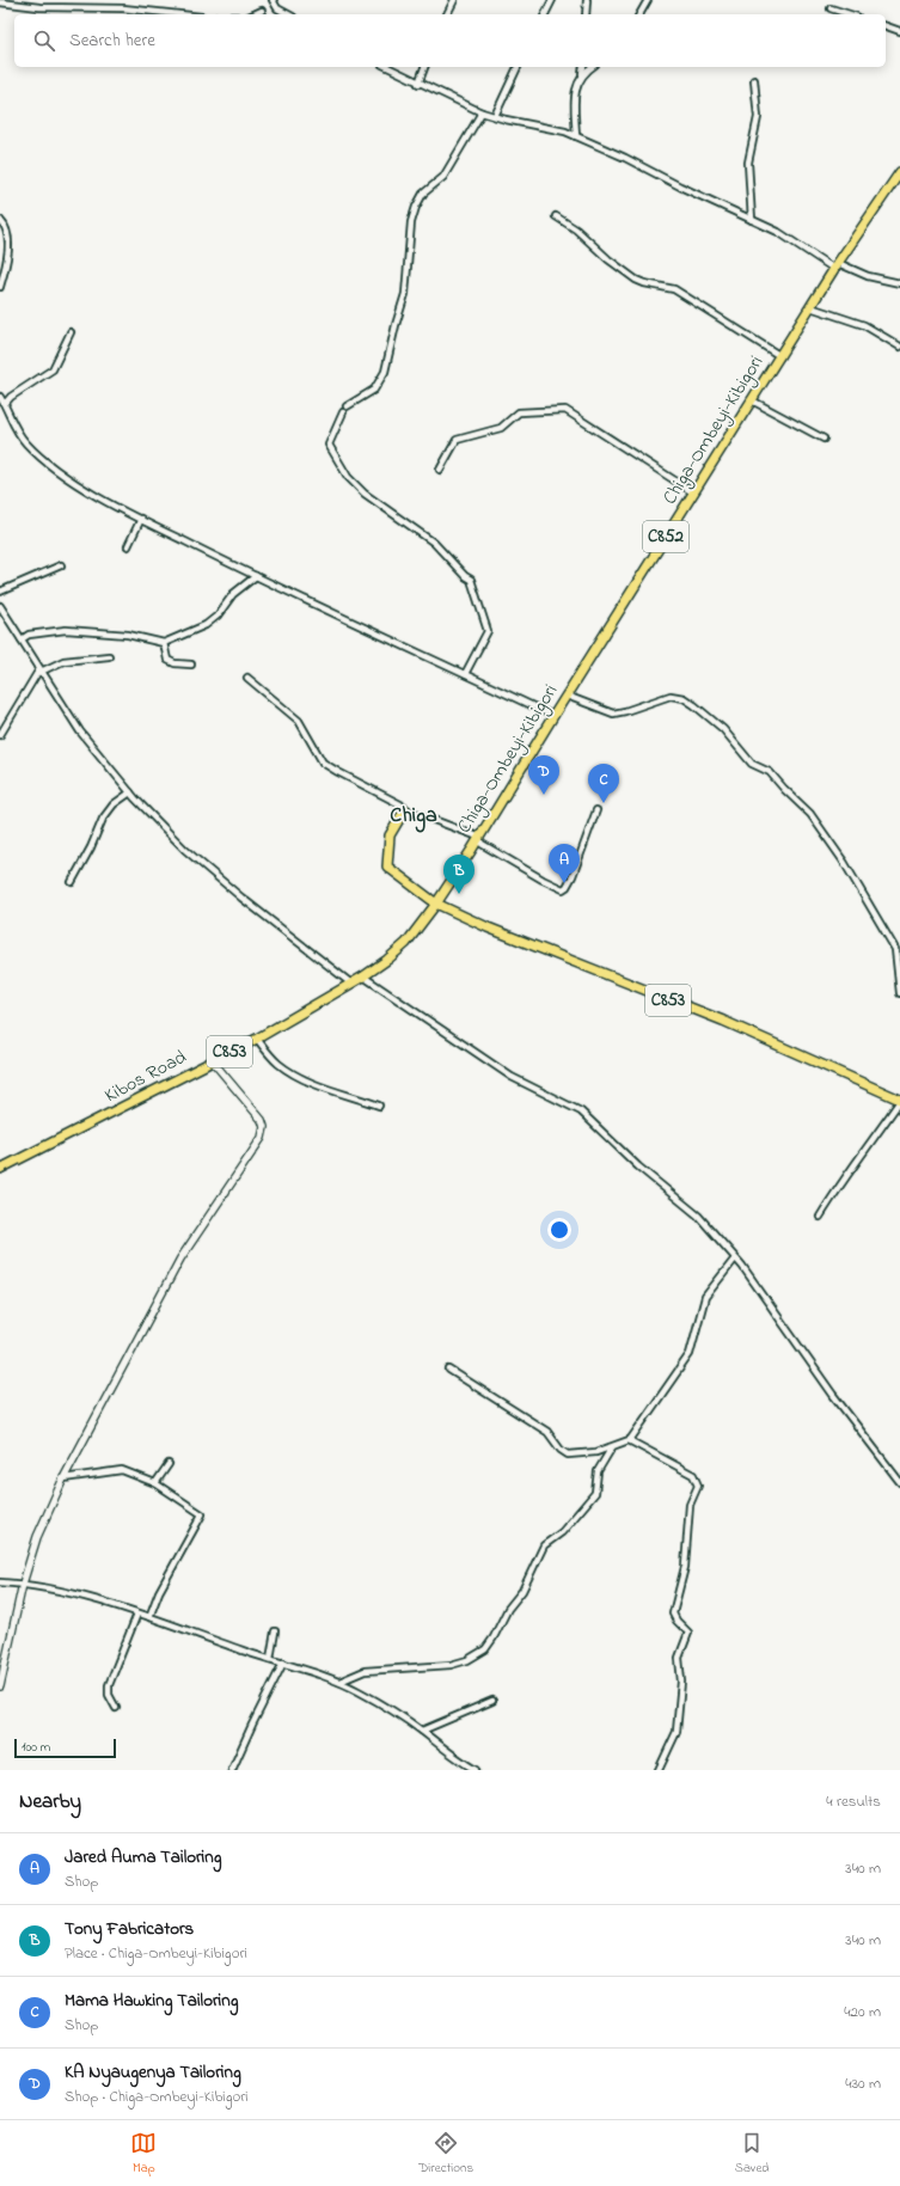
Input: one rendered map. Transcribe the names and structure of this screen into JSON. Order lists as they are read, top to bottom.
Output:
{
  "streets": {
    "main road": [
      "Chiga-Ombeyi-Kibigori",
      "C852",
      "C853",
      "Kibos Road"
    ]
  },
  "crossings": [
    ["Chiga-Ombeyi-Kibigori", "C853"],
    ["Chiga-Ombeyi-Kibigori", "Kibos Road"],
    ["C853", "Kibos Road"]
  ],
  "districts": ["Chiga"],
  "scale_bar": "100 m",
  "page": {
    "search": "Search here",
    "pins": [
      "D",
      "C",
      "A",
      "B"
    ],
    "scale": "100 m",
    "heading": ["Nearby", "4 results"],
    "list": [
      {
        "mark": "A",
        "name": "Jared Auma Tailoring",
        "note": "Shop",
        "value": "340 m"
      },
      {
        "mark": "B",
        "name": "Tony Fabricators",
        "note": "Place · Chiga-Ombeyi-Kibigori",
        "value": "340 m"
      },
      {
        "mark": "C",
        "name": "Mama Hawking Tailoring",
        "note": "Shop",
        "value": "420 m"
      },
      {
        "mark": "D",
        "name": "KA Nyaugenya Tailoring",
        "note": "Shop · Chiga-Ombeyi-Kibigori",
        "value": "430 m"
      }
    ],
    "nav": ["Map", "Directions", "Saved"]
  }
}
